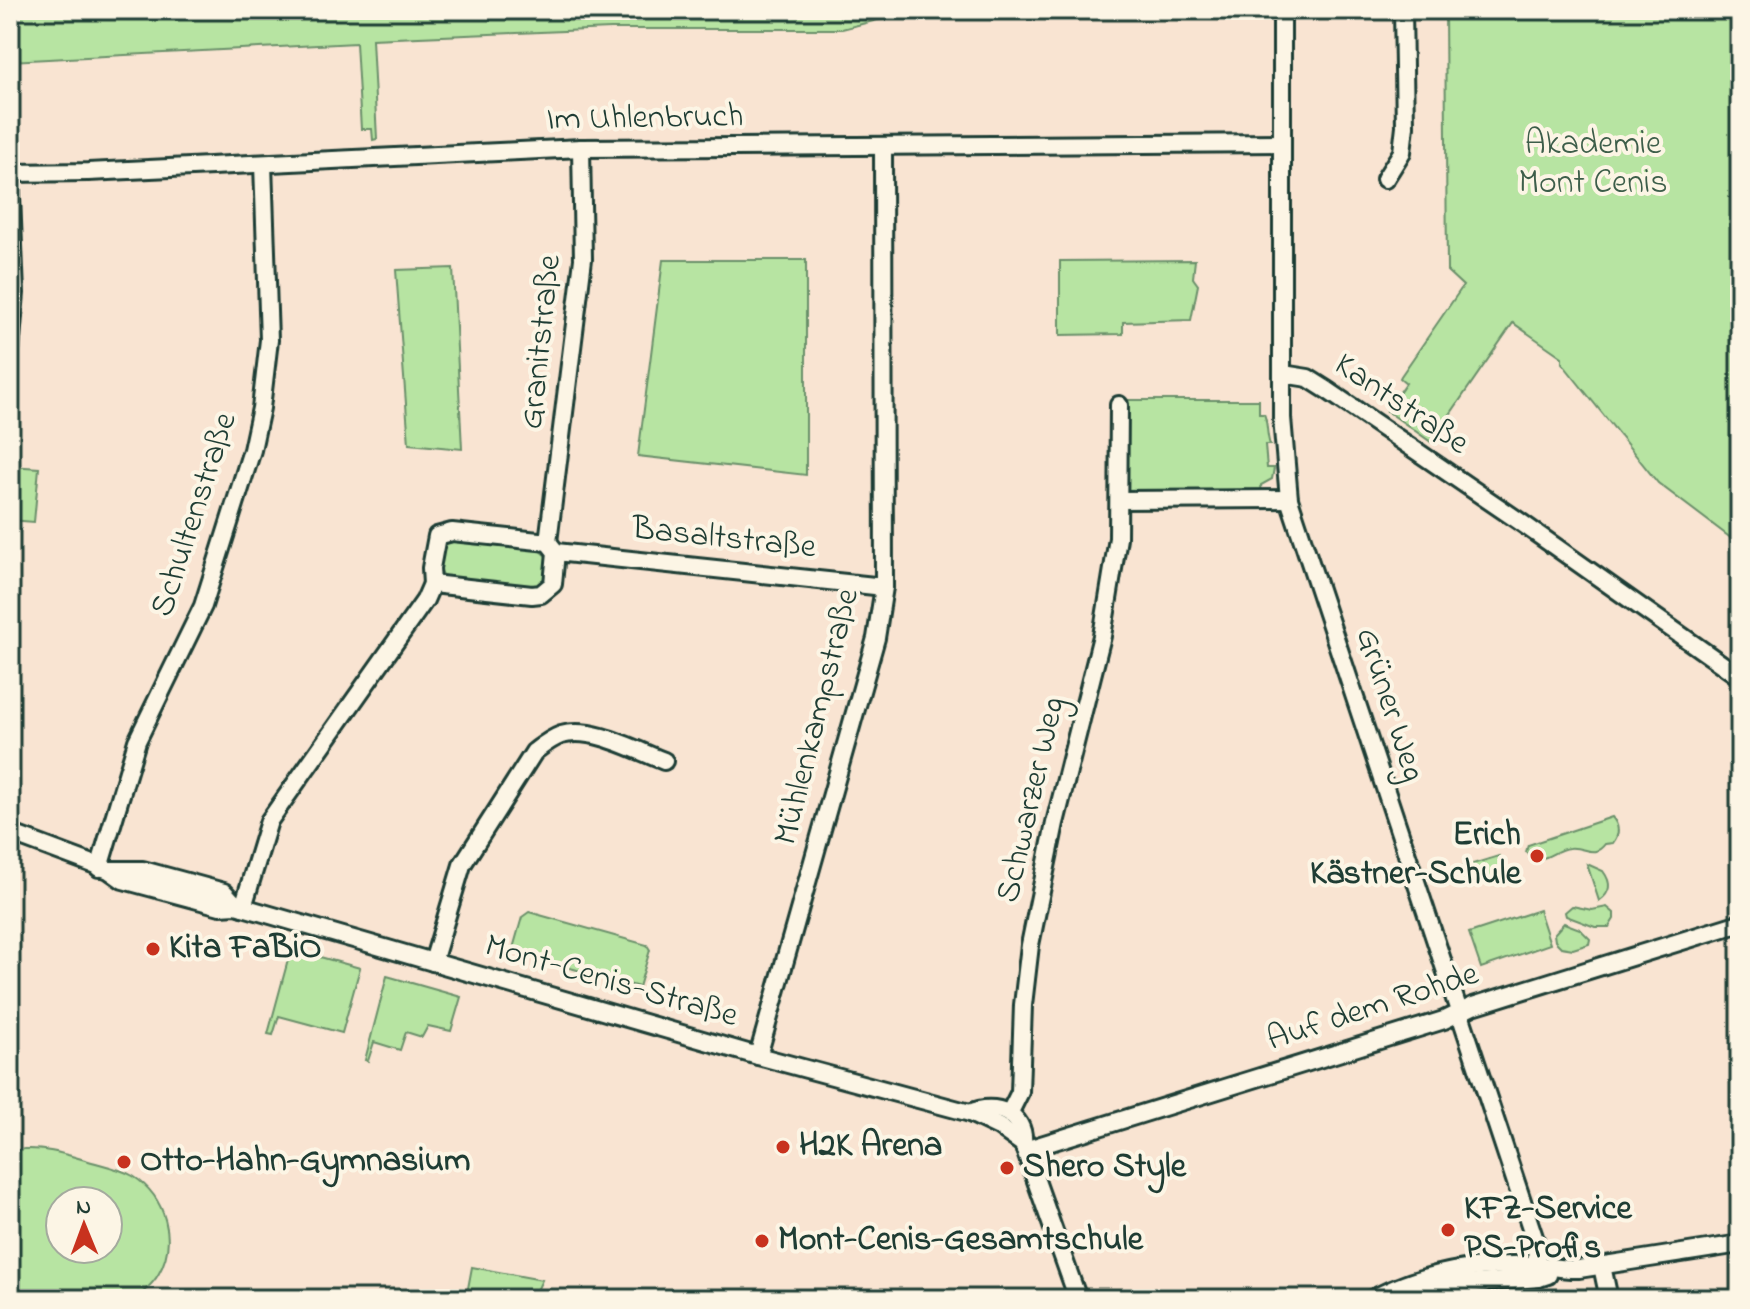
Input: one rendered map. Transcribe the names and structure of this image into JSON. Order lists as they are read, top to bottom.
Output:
{
  "streets": {
    "street": [
      "Im Uhlenbruch",
      "Granitstraße",
      "Kantstraße",
      "Schultenstraße",
      "Basaltstraße",
      "Grüner Weg",
      "Mühlenkampstraße",
      "Schwarzer Weg",
      "Mont-Cenis-Straße",
      "Auf dem Rohde"
    ]
  },
  "crossings": [
    ["Im Uhlenbruch", "Granitstraße"],
    ["Im Uhlenbruch", "Kantstraße"],
    ["Im Uhlenbruch", "Schultenstraße"],
    ["Im Uhlenbruch", "Mühlenkampstraße"],
    ["Granitstraße", "Basaltstraße"],
    ["Kantstraße", "Grüner Weg"],
    ["Schultenstraße", "Mont-Cenis-Straße"],
    ["Basaltstraße", "Mühlenkampstraße"],
    ["Grüner Weg", "Auf dem Rohde"],
    ["Mühlenkampstraße", "Mont-Cenis-Straße"],
    ["Schwarzer Weg", "Mont-Cenis-Straße"],
    ["Mont-Cenis-Straße", "Auf dem Rohde"]
  ],
  "parks": ["Akademie Mont Cenis"],
  "places": [
    "Erich Kästner-Schule",
    "Kita FaBiO",
    "H2K Arena",
    "Otto-Hahn-Gymnasium",
    "Shero Style",
    "KFZ-Service PS-Profis",
    "Mont-Cenis-Gesamtschule"
  ],
  "north": "top"
}
